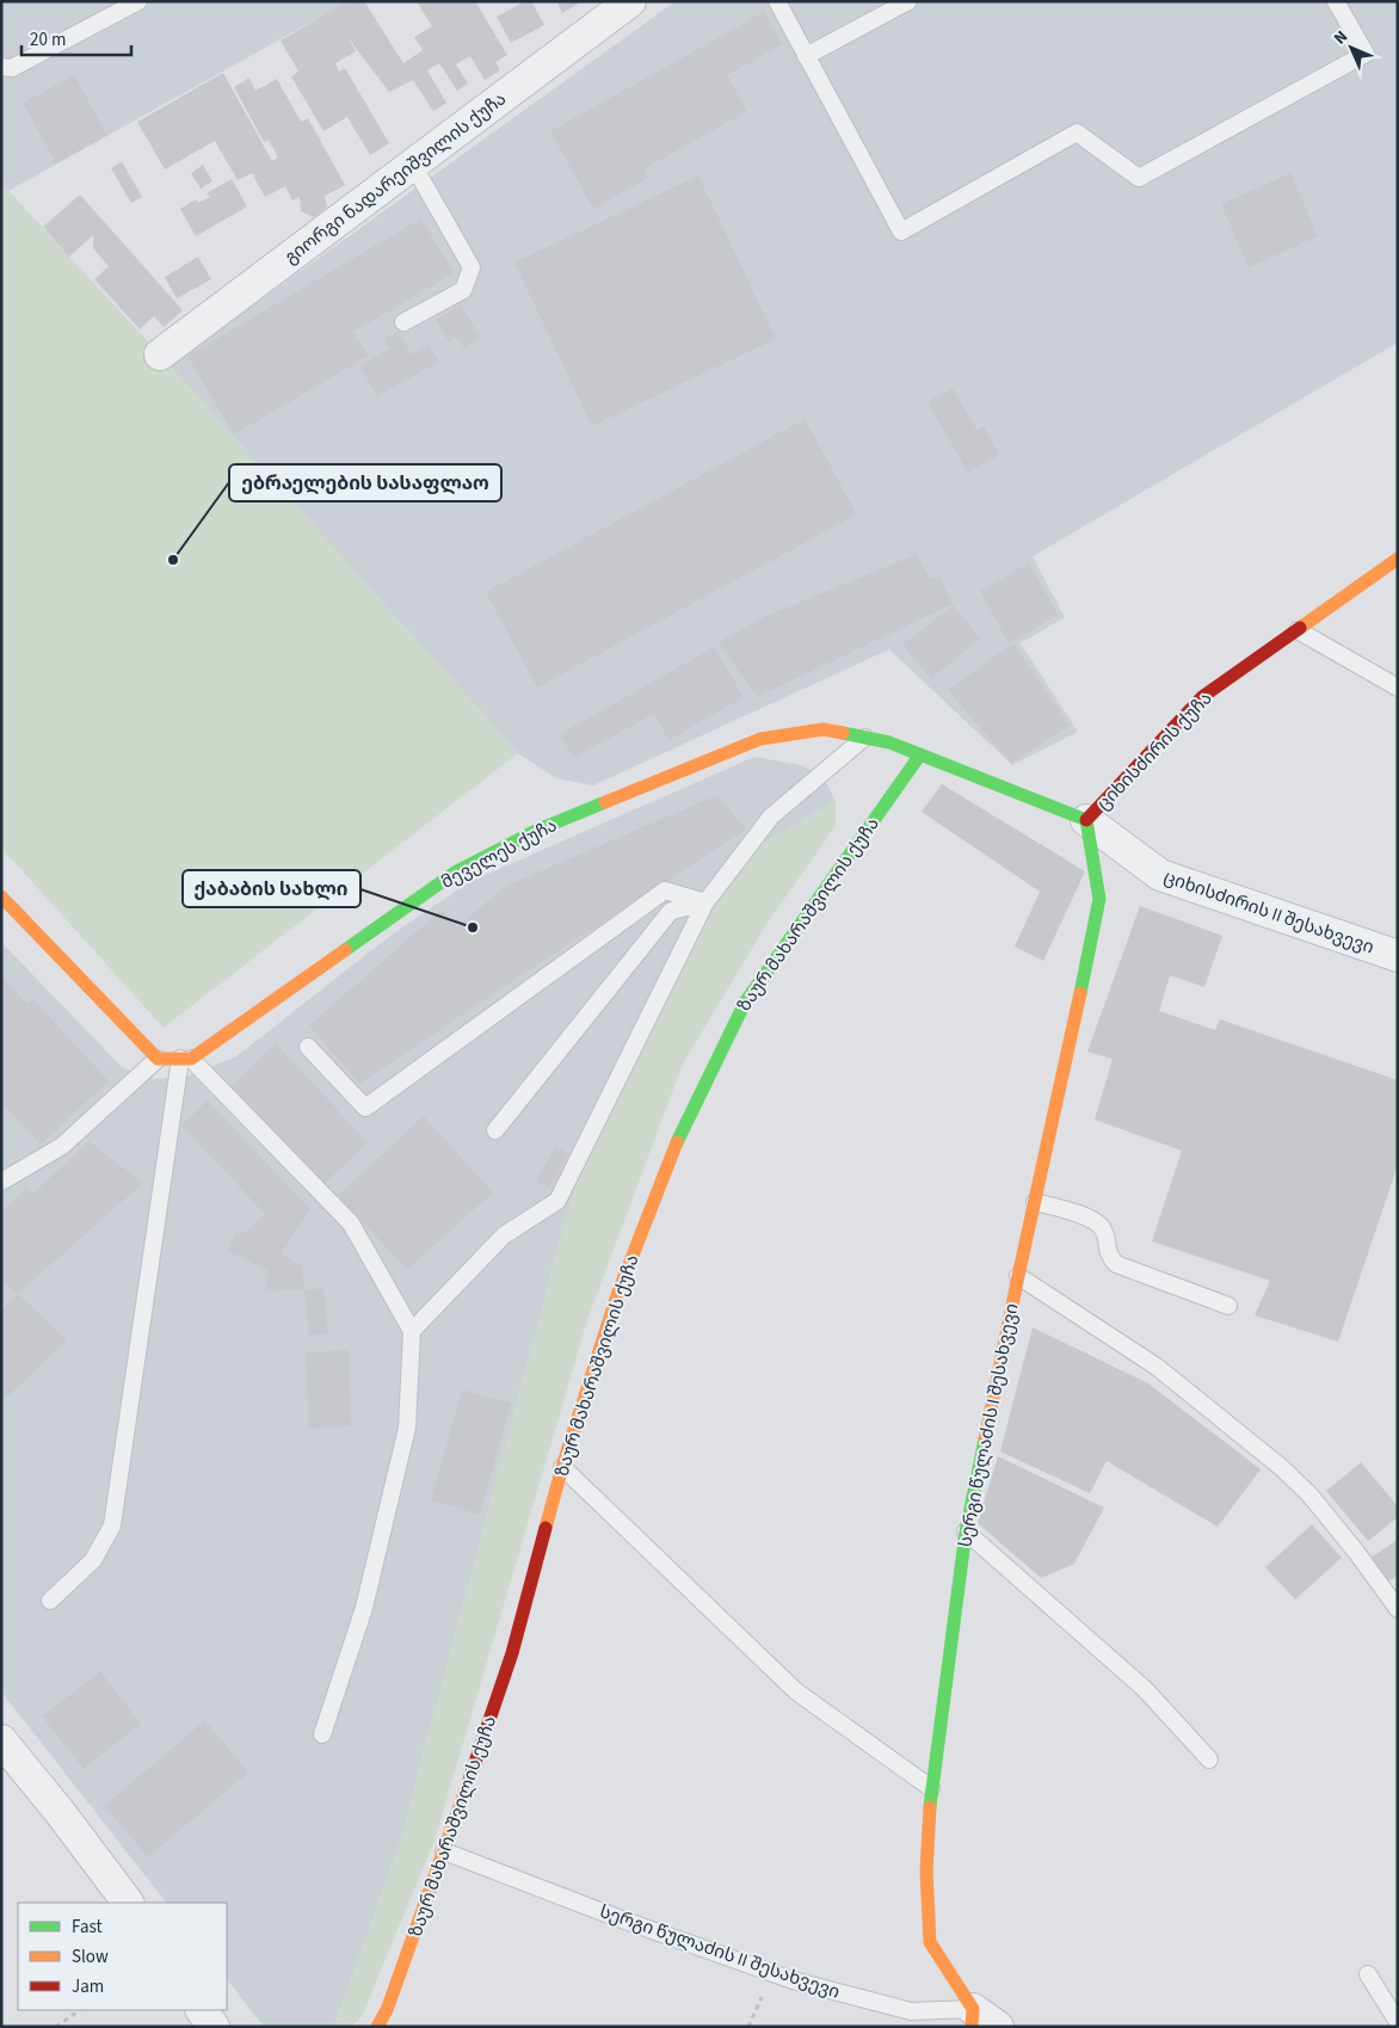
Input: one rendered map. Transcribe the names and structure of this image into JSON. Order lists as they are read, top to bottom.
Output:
{
  "streets": {
    "street": [
      "გიორგი ნადარეიშვილის ქუჩა",
      "ციხისძირის ქუჩა",
      "მეველეს ქუჩა",
      "ციხისძირის II შესახვევი",
      "ზაურ მახარაშვილის ქუჩა",
      "სერგი წულაძის I შესახვევი"
    ],
    "lane": ["სერგი წულაძის II შესახვევი"]
  },
  "crossings": [
    ["ციხისძირის ქუჩა", "მეველეს ქუჩა"],
    ["ციხისძირის ქუჩა", "ციხისძირის II შესახვევი"],
    ["ციხისძირის ქუჩა", "ზაურ მახარაშვილის ქუჩა"],
    ["ციხისძირის ქუჩა", "სერგი წულაძის I შესახვევი"],
    ["მეველეს ქუჩა", "ზაურ მახარაშვილის ქუჩა"],
    ["ციხისძირის II შესახვევი", "სერგი წულაძის I შესახვევი"],
    ["ზაურ მახარაშვილის ქუჩა", "სერგი წულაძის II შესახვევი"],
    ["სერგი წულაძის I შესახვევი", "სერგი წულაძის II შესახვევი"]
  ],
  "places": ["ებრაელების სასაფლაო", "ქაბაბის სახლი"],
  "legend": ["Fast", "Slow", "Jam"],
  "scale_bar": "20 m",
  "north": "top left"
}
